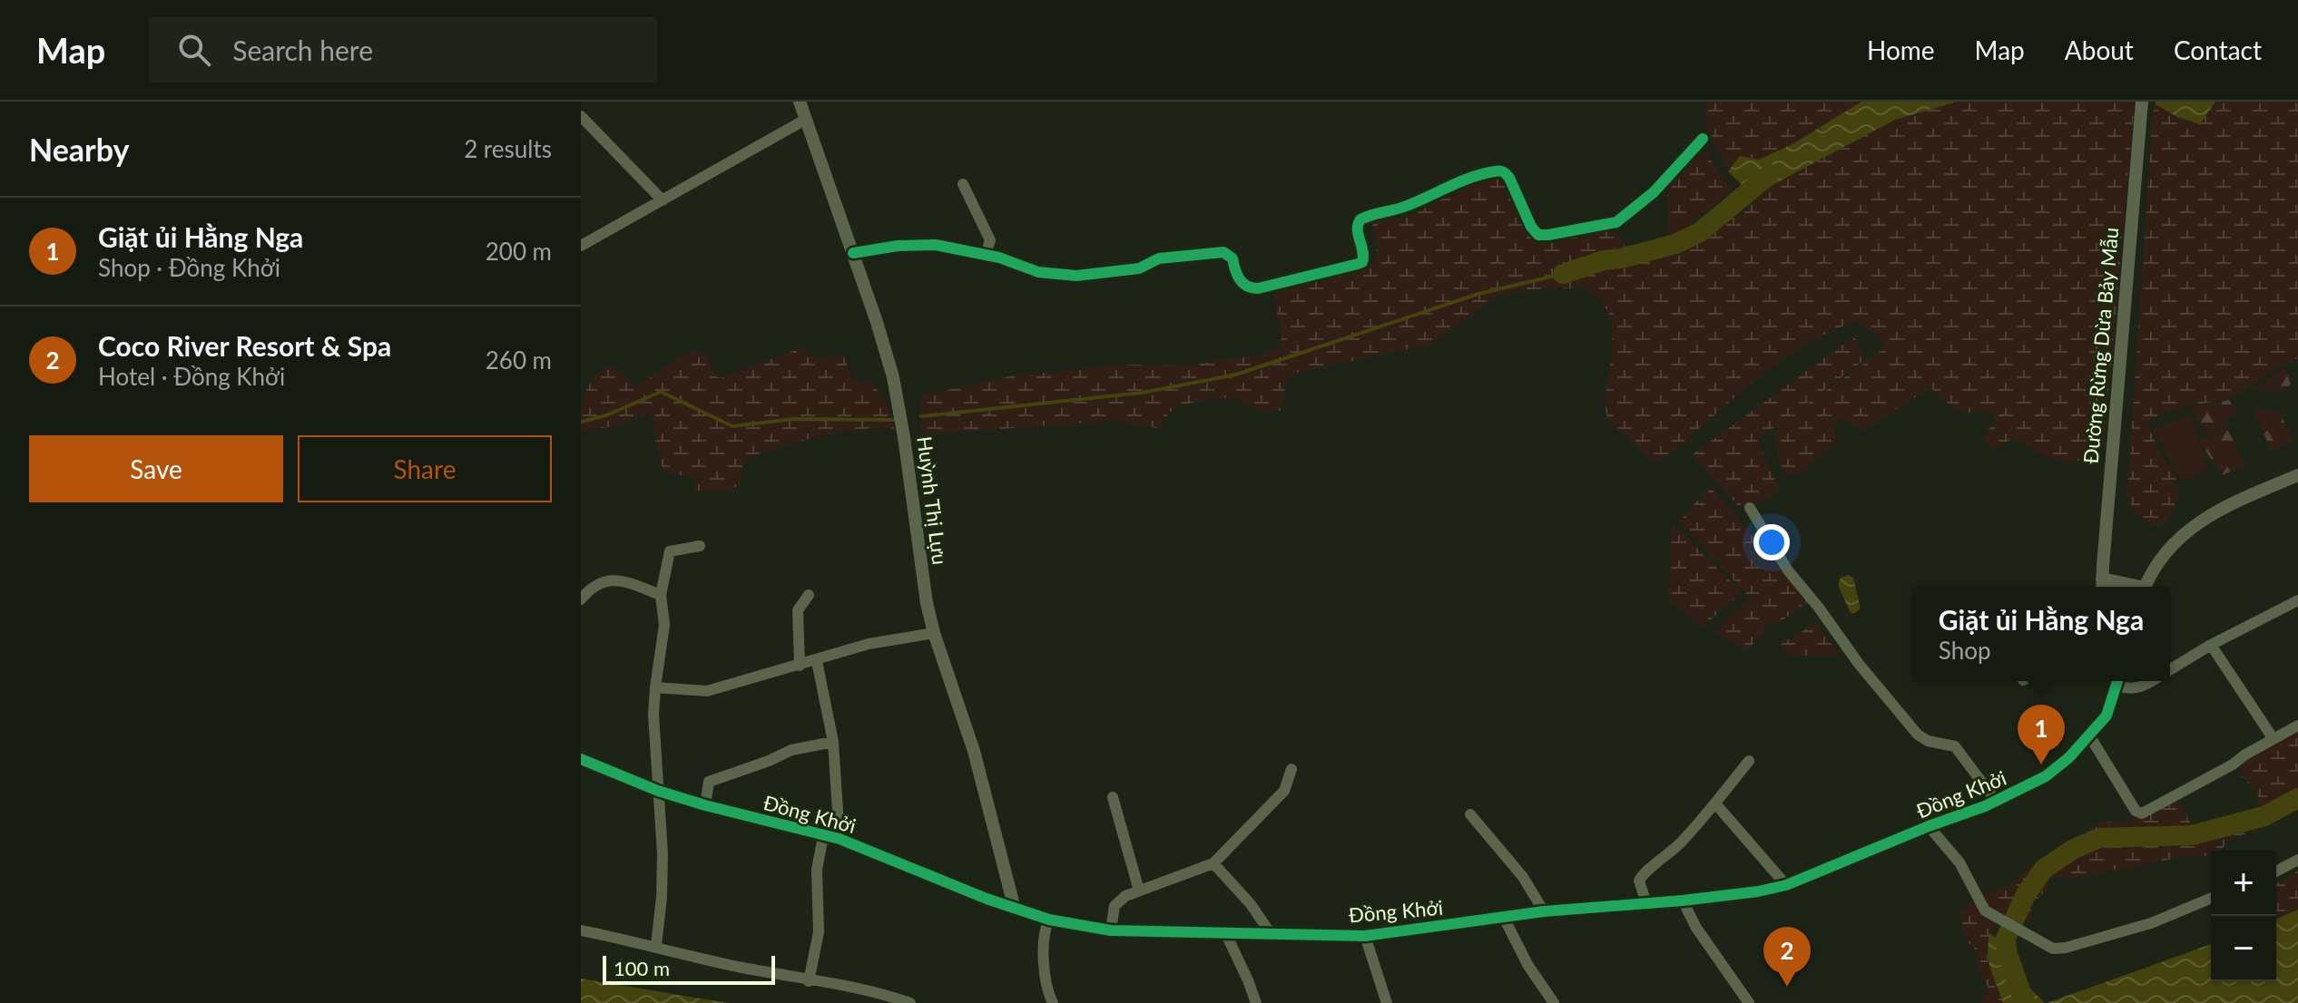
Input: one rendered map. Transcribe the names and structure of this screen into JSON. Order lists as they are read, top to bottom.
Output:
{
  "streets": {
    "street": ["Đường Rừng Dừa Bảy Mẫu", "Huỳnh Thị Lựu", "Đồng Khởi"]
  },
  "crossings": [
    ["Huỳnh Thị Lựu", "Đồng Khởi"]
  ],
  "scale_bar": "100 m",
  "page": {
    "header": "Map",
    "search": "Search here",
    "nav": [
      "Home",
      "Map",
      "About",
      "Contact"
    ],
    "heading": ["Nearby", "2 results"],
    "list": [
      {
        "mark": "1",
        "name": "Giặt ủi Hằng Nga",
        "note": "Shop · Đồng Khởi",
        "value": "200 m"
      },
      {
        "mark": "2",
        "name": "Coco River Resort & Spa",
        "note": "Hotel · Đồng Khởi",
        "value": "260 m"
      }
    ],
    "buttons": ["Save", "Share"],
    "popup": ["Giặt ủi Hằng Nga", "Shop"],
    "pins": ["1", "2"],
    "map_buttons": ["+", "−"],
    "scale": "100 m"
  }
}
